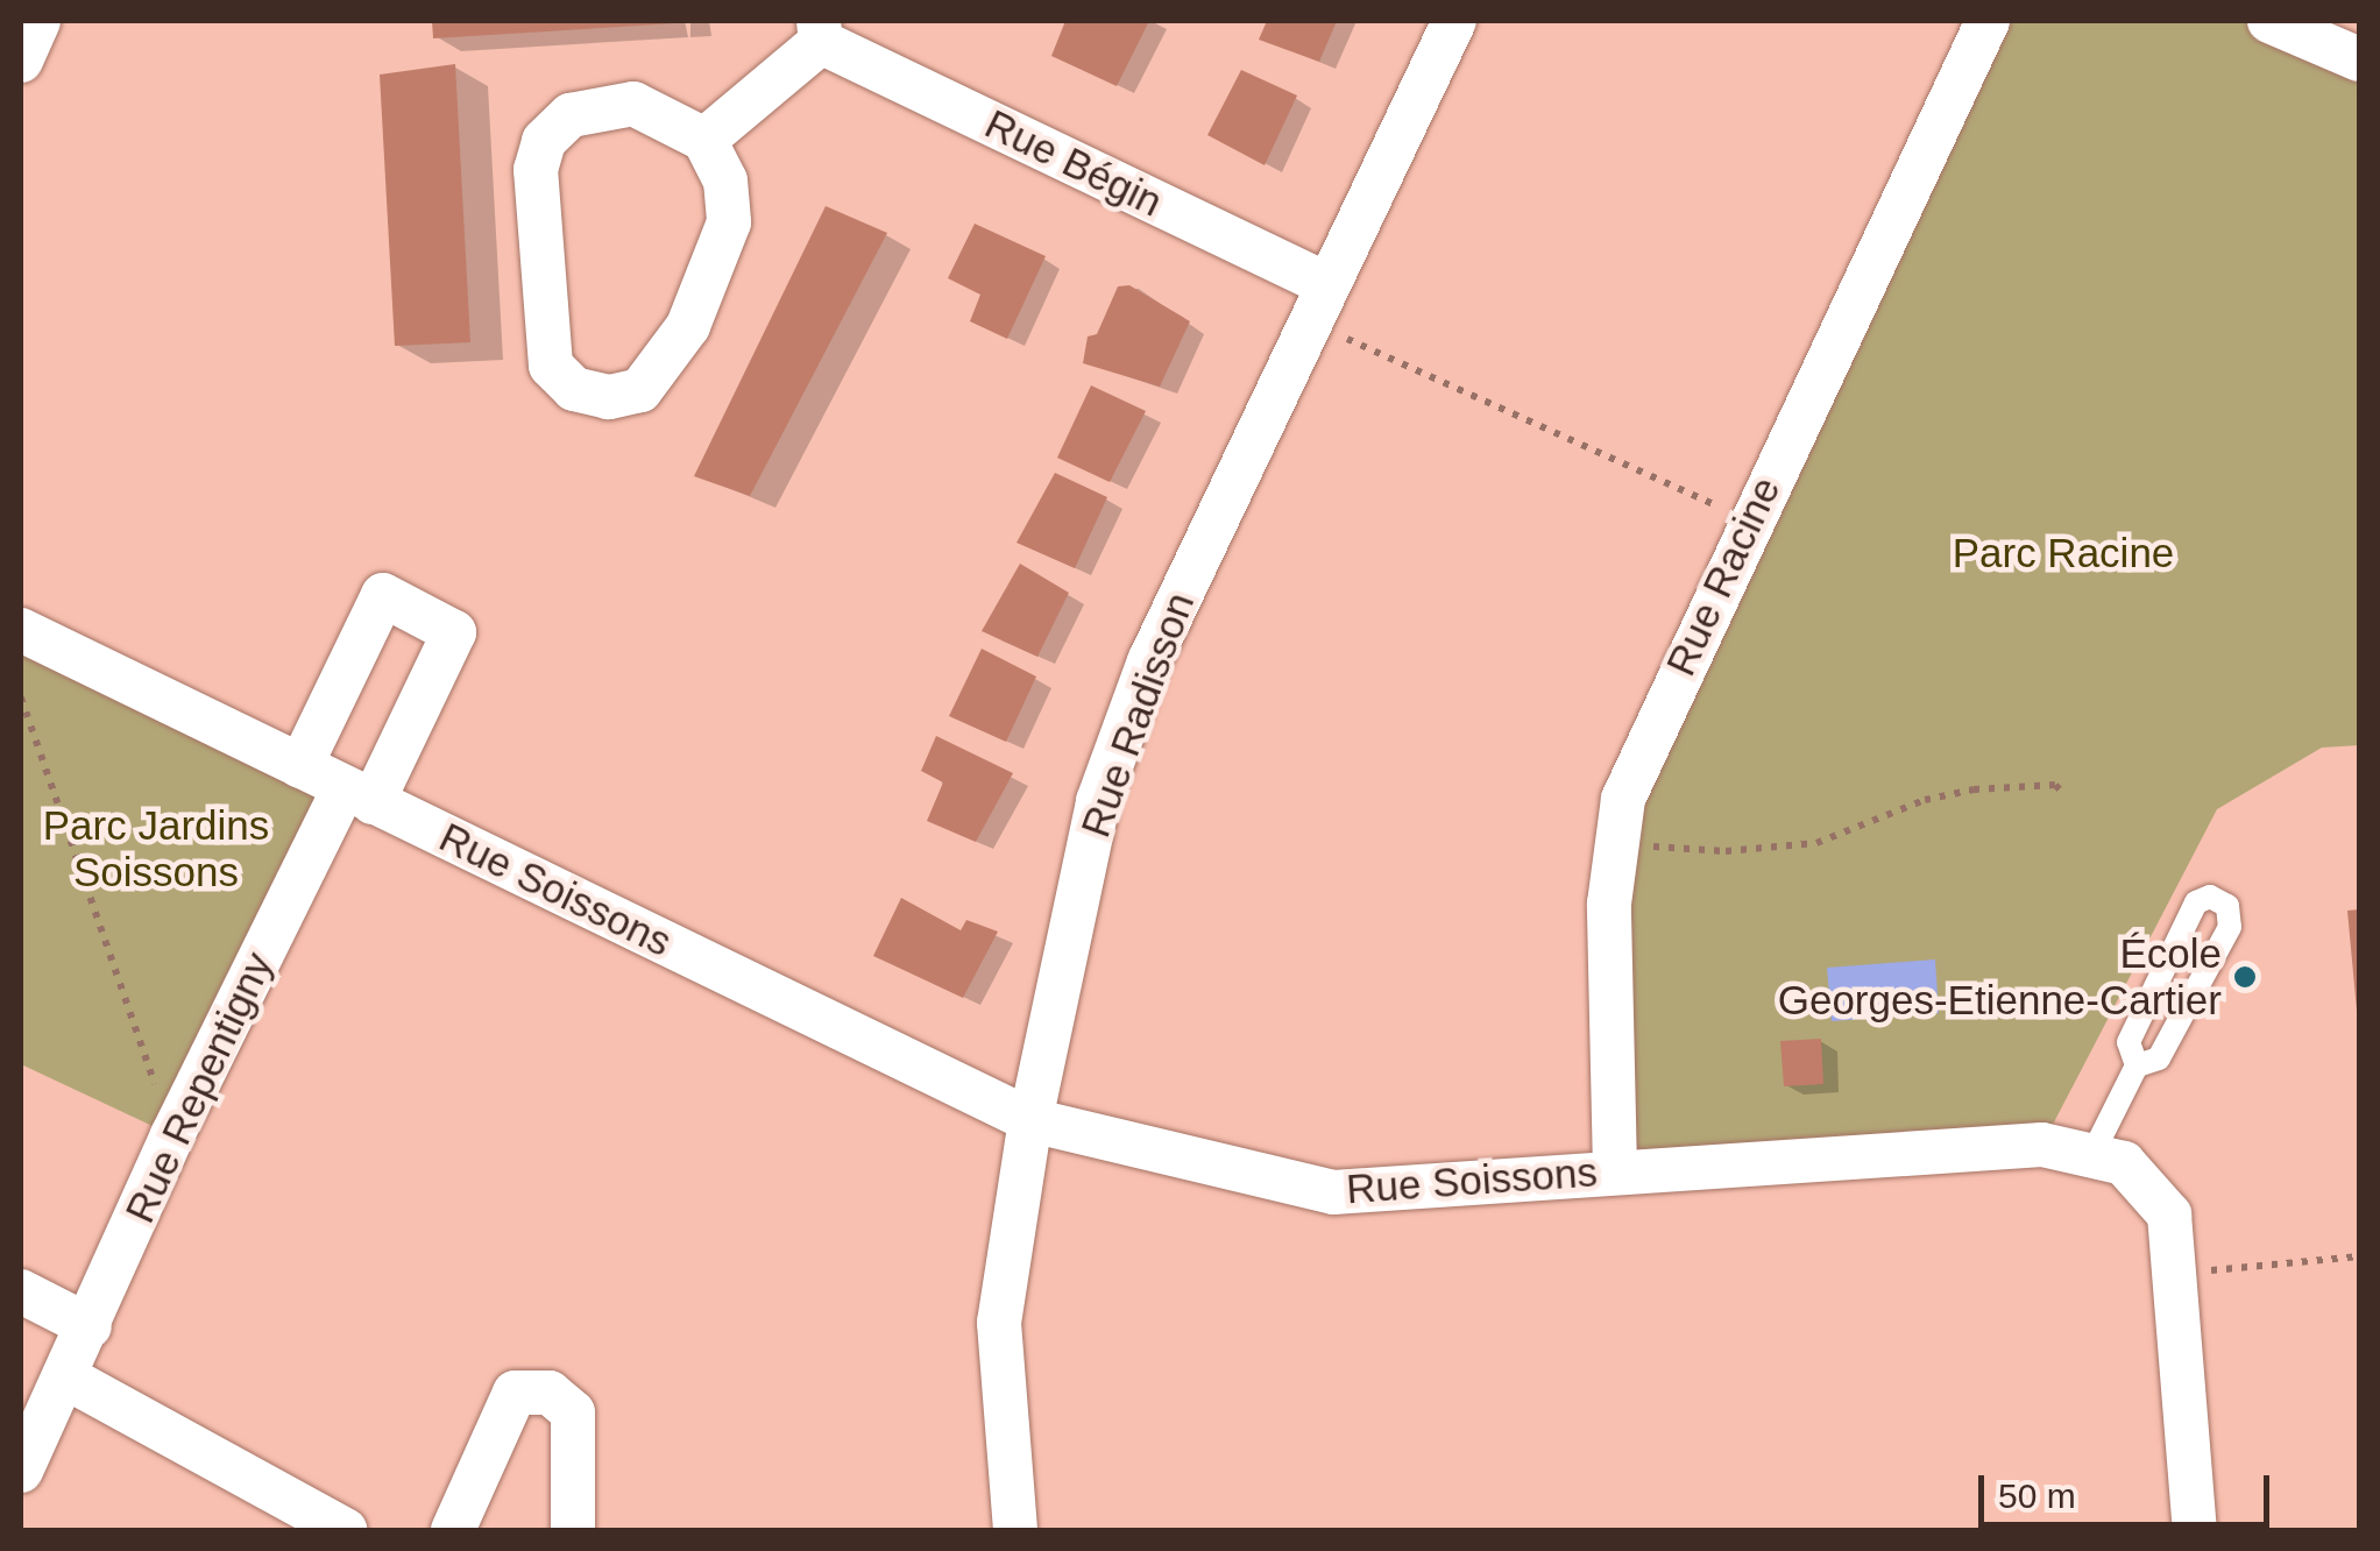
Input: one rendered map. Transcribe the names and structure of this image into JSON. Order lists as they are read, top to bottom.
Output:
{
  "streets": {
    "street": [
      "Rue Bégin",
      "Rue Racine",
      "Rue Radisson",
      "Rue Soissons",
      "Rue Repentigny"
    ]
  },
  "crossings": [
    ["Rue Bégin", "Rue Radisson"],
    ["Rue Racine", "Rue Soissons"],
    ["Rue Radisson", "Rue Soissons"],
    ["Rue Soissons", "Rue Repentigny"]
  ],
  "parks": ["Parc Racine", "Parc Jardins Soissons"],
  "places": ["École Georges-Etienne-Cartier"],
  "scale_bar": "50 m"
}
